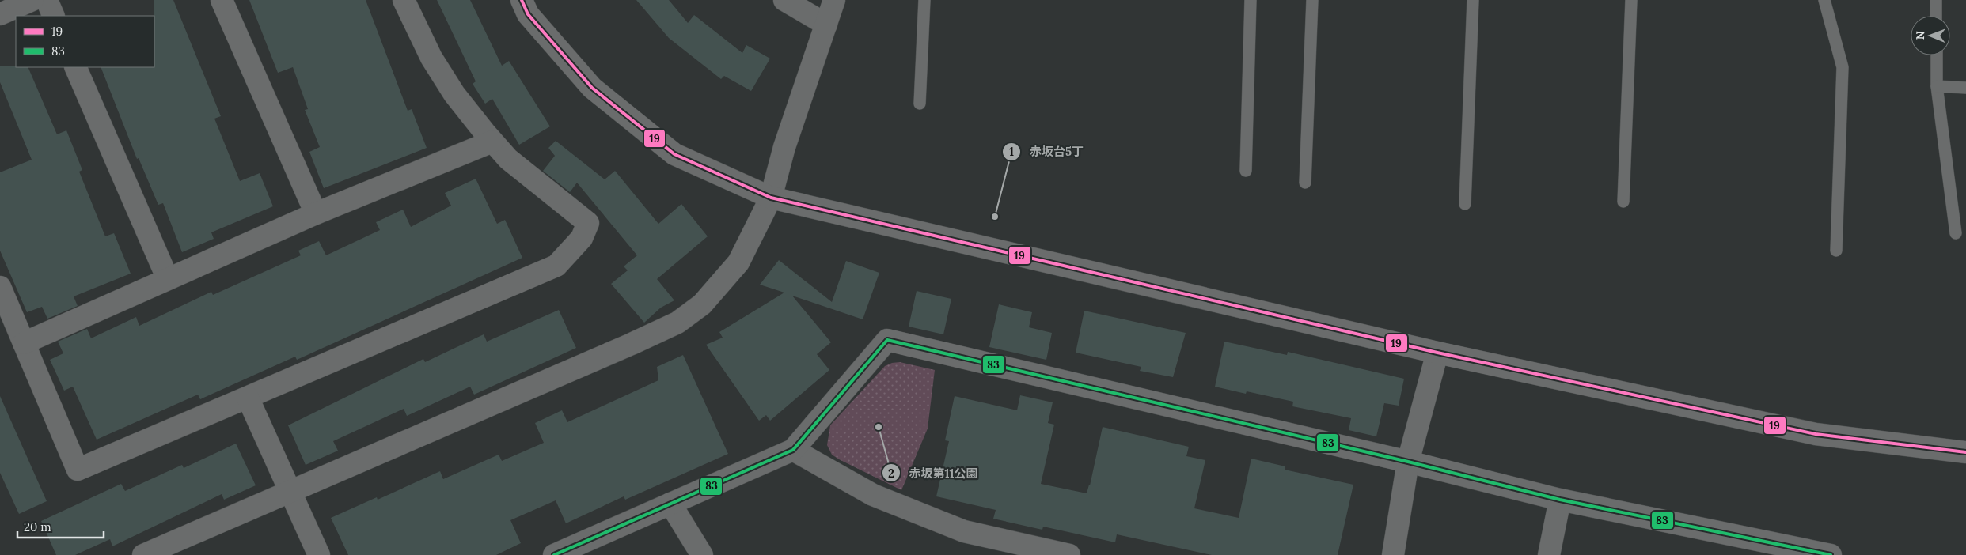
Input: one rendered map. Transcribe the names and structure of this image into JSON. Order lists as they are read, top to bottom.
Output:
{
  "places": ["赤坂台5丁", "赤坂第11公園"],
  "lines": ["transit line 19", "transit line 83"],
  "legend": ["19", "83"],
  "scale_bar": "20 m",
  "north": "left"
}
